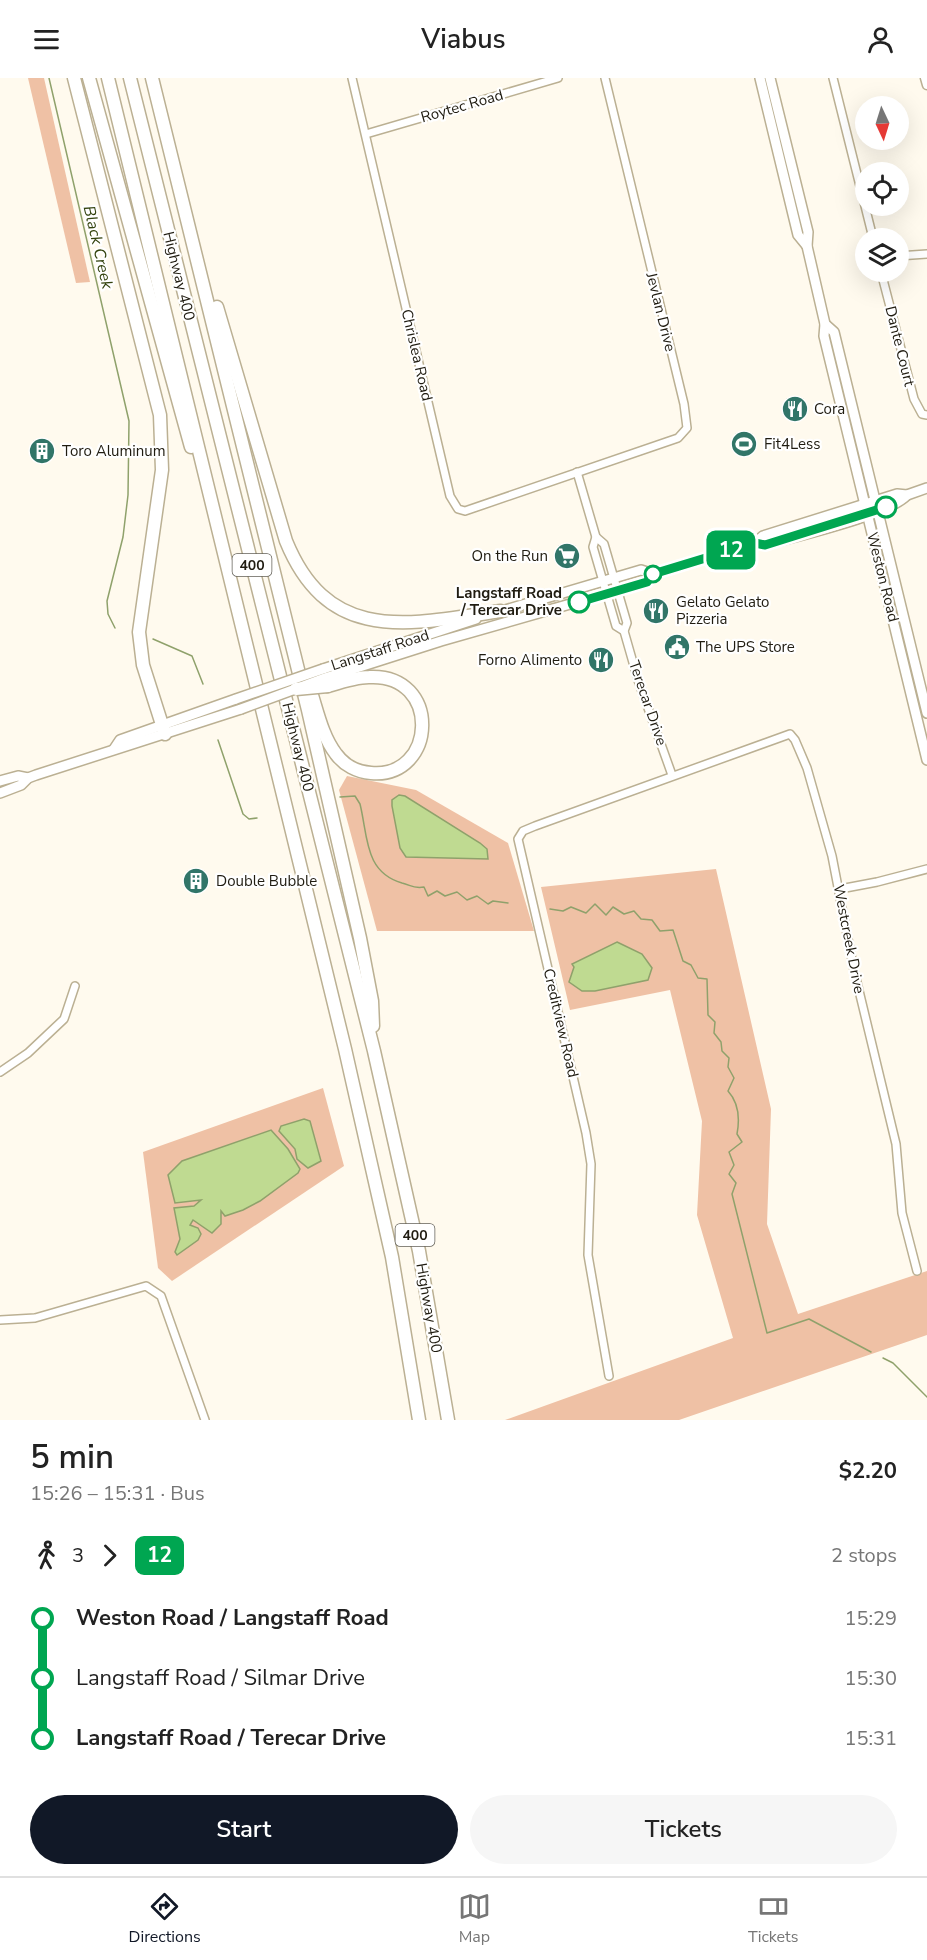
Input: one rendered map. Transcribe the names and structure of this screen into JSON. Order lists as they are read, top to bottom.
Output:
{
  "streets": {
    "highway": ["Highway 400", "400"],
    "main road": ["Weston Road", "Langstaff Road"],
    "street": [
      "Roytec Road",
      "Jevlan Drive",
      "Dante Court",
      "Chrislea Road",
      "Terecar Drive",
      "Westcreek Drive",
      "Creditview Road"
    ]
  },
  "crossings": [
    ["Roytec Road", "Chrislea Road"],
    ["Jevlan Drive", "Chrislea Road"],
    ["Weston Road", "Langstaff Road"],
    ["Langstaff Road", "Terecar Drive"],
    ["Terecar Drive", "Westcreek Drive"],
    ["Terecar Drive", "Creditview Road"],
    ["Westcreek Drive", "Creditview Road"]
  ],
  "water": ["Black Creek"],
  "places": {
    "restaurant": ["Cora", "Gelato Gelato Pizzeria", "Forno Alimento"],
    "sports": ["Fit4Less"],
    "building": ["Toro Aluminum", "Double Bubble"],
    "supermarket": ["On the Run"],
    "other": ["Langstaff Road / Terecar Drive"],
    "public building": ["The UPS Store"]
  },
  "lines": ["bus line 12"],
  "north": "bottom",
  "page": {
    "header": "Viabus",
    "on_map": "12",
    "heading": ["5 min", "15:26 – 15:31 · Bus", "$2.20"],
    "legs": ["3", "12", "2 stops"],
    "list": [
      {
        "name": "Weston Road / Langstaff Road",
        "value": "15:29"
      },
      {
        "name": "Langstaff Road / Silmar Drive",
        "value": "15:30"
      },
      {
        "name": "Langstaff Road / Terecar Drive",
        "value": "15:31"
      }
    ],
    "buttons": ["Start", "Tickets"],
    "tabs": ["Directions", "Map", "Tickets"]
  }
}
